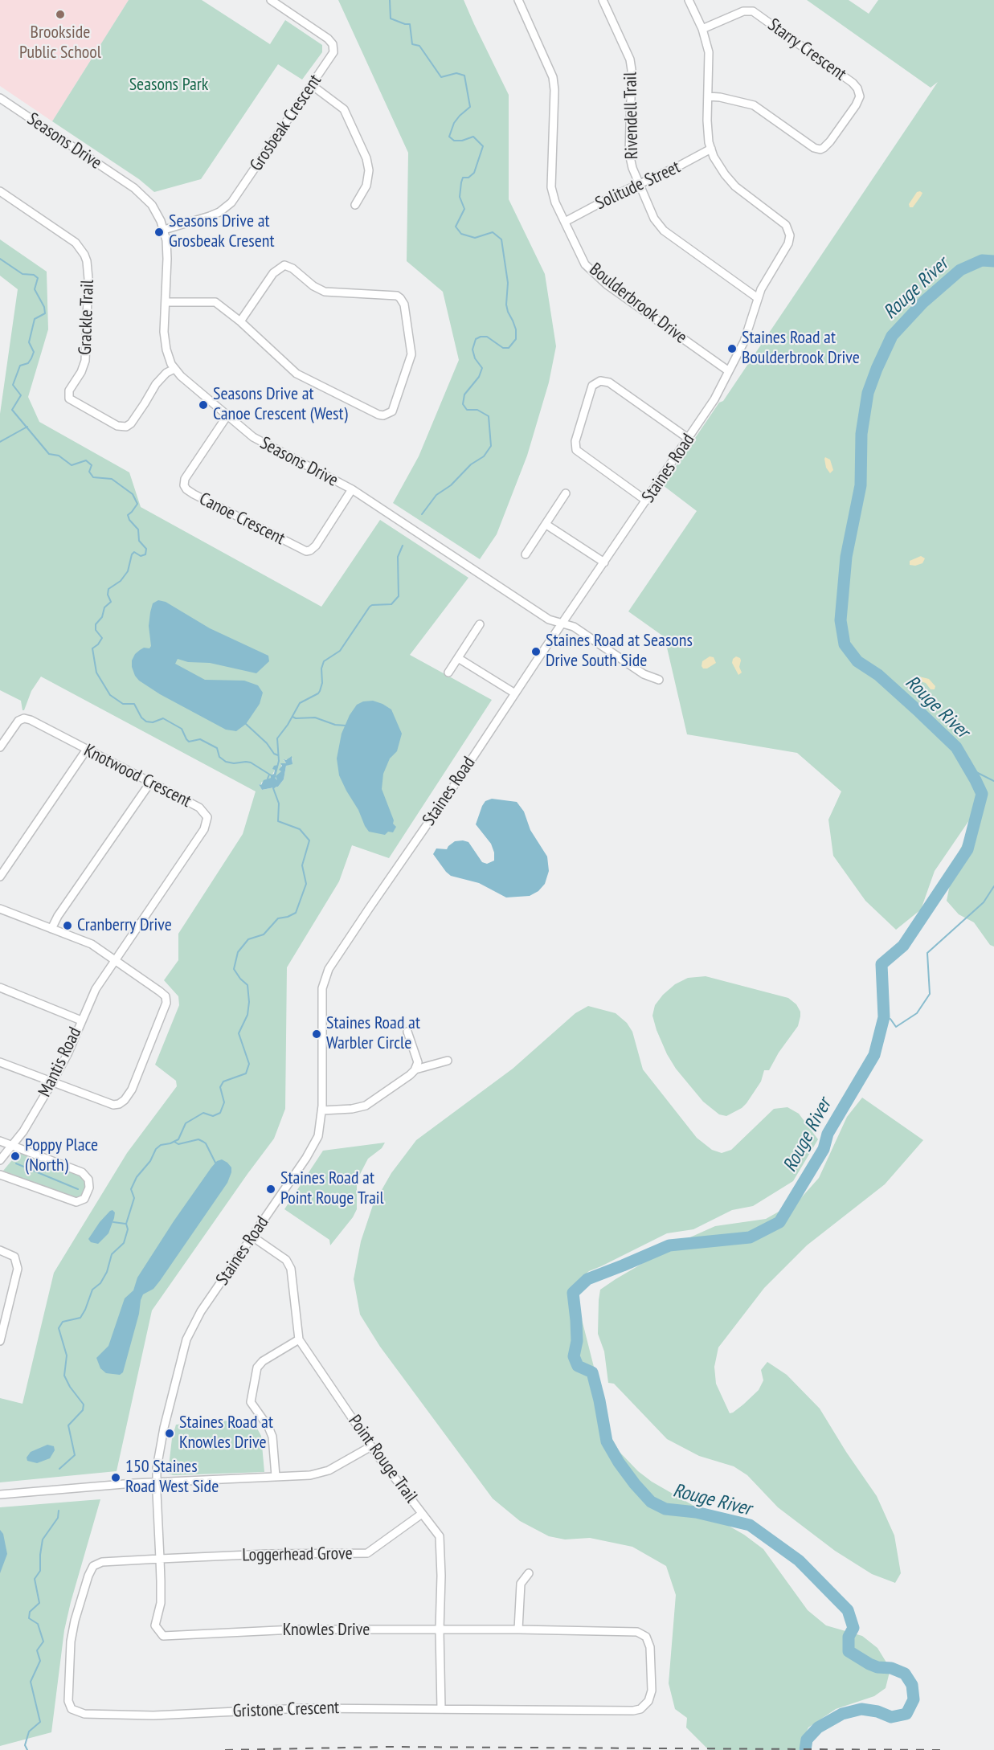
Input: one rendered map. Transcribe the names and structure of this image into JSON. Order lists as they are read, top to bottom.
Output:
{
  "streets": {
    "street": [
      "Starry Crescent",
      "Rivendell Trail",
      "Grosbeak Crescent",
      "Seasons Drive",
      "Solitude Street",
      "Boulderbrook Drive",
      "Grackle Trail",
      "Staines Road",
      "Canoe Crescent",
      "Knotwood Crescent",
      "Mantis Road",
      "Point Rouge Trail",
      "Loggerhead Grove",
      "Knowles Drive",
      "Gristone Crescent"
    ]
  },
  "crossings": [
    ["Starry Crescent", "Staines Road"],
    ["Rivendell Trail", "Solitude Street"],
    ["Rivendell Trail", "Staines Road"],
    ["Grosbeak Crescent", "Seasons Drive"],
    ["Seasons Drive", "Grackle Trail"],
    ["Seasons Drive", "Staines Road"],
    ["Seasons Drive", "Canoe Crescent"],
    ["Solitude Street", "Boulderbrook Drive"],
    ["Solitude Street", "Staines Road"],
    ["Boulderbrook Drive", "Staines Road"],
    ["Staines Road", "Point Rouge Trail"],
    ["Staines Road", "Knowles Drive"],
    ["Knotwood Crescent", "Mantis Road"],
    ["Point Rouge Trail", "Loggerhead Grove"],
    ["Point Rouge Trail", "Knowles Drive"],
    ["Point Rouge Trail", "Gristone Crescent"],
    ["Loggerhead Grove", "Knowles Drive"],
    ["Loggerhead Grove", "Gristone Crescent"],
    ["Knowles Drive", "Gristone Crescent"]
  ],
  "water": ["Rouge River"],
  "parks": ["Seasons Park"],
  "places": [
    "Brookside Public School",
    "Seasons Drive at Grosbeak Cresent",
    "Staines Road at Boulderbrook Drive",
    "Seasons Drive at Canoe Crescent (West)",
    "Staines Road at Seasons Drive South Side",
    "Cranberry Drive",
    "Staines Road at Warbler Circle",
    "Poppy Place (North)",
    "Staines Road at Point Rouge Trail",
    "Staines Road at Knowles Drive",
    "150 Staines Road West Side"
  ]
}
